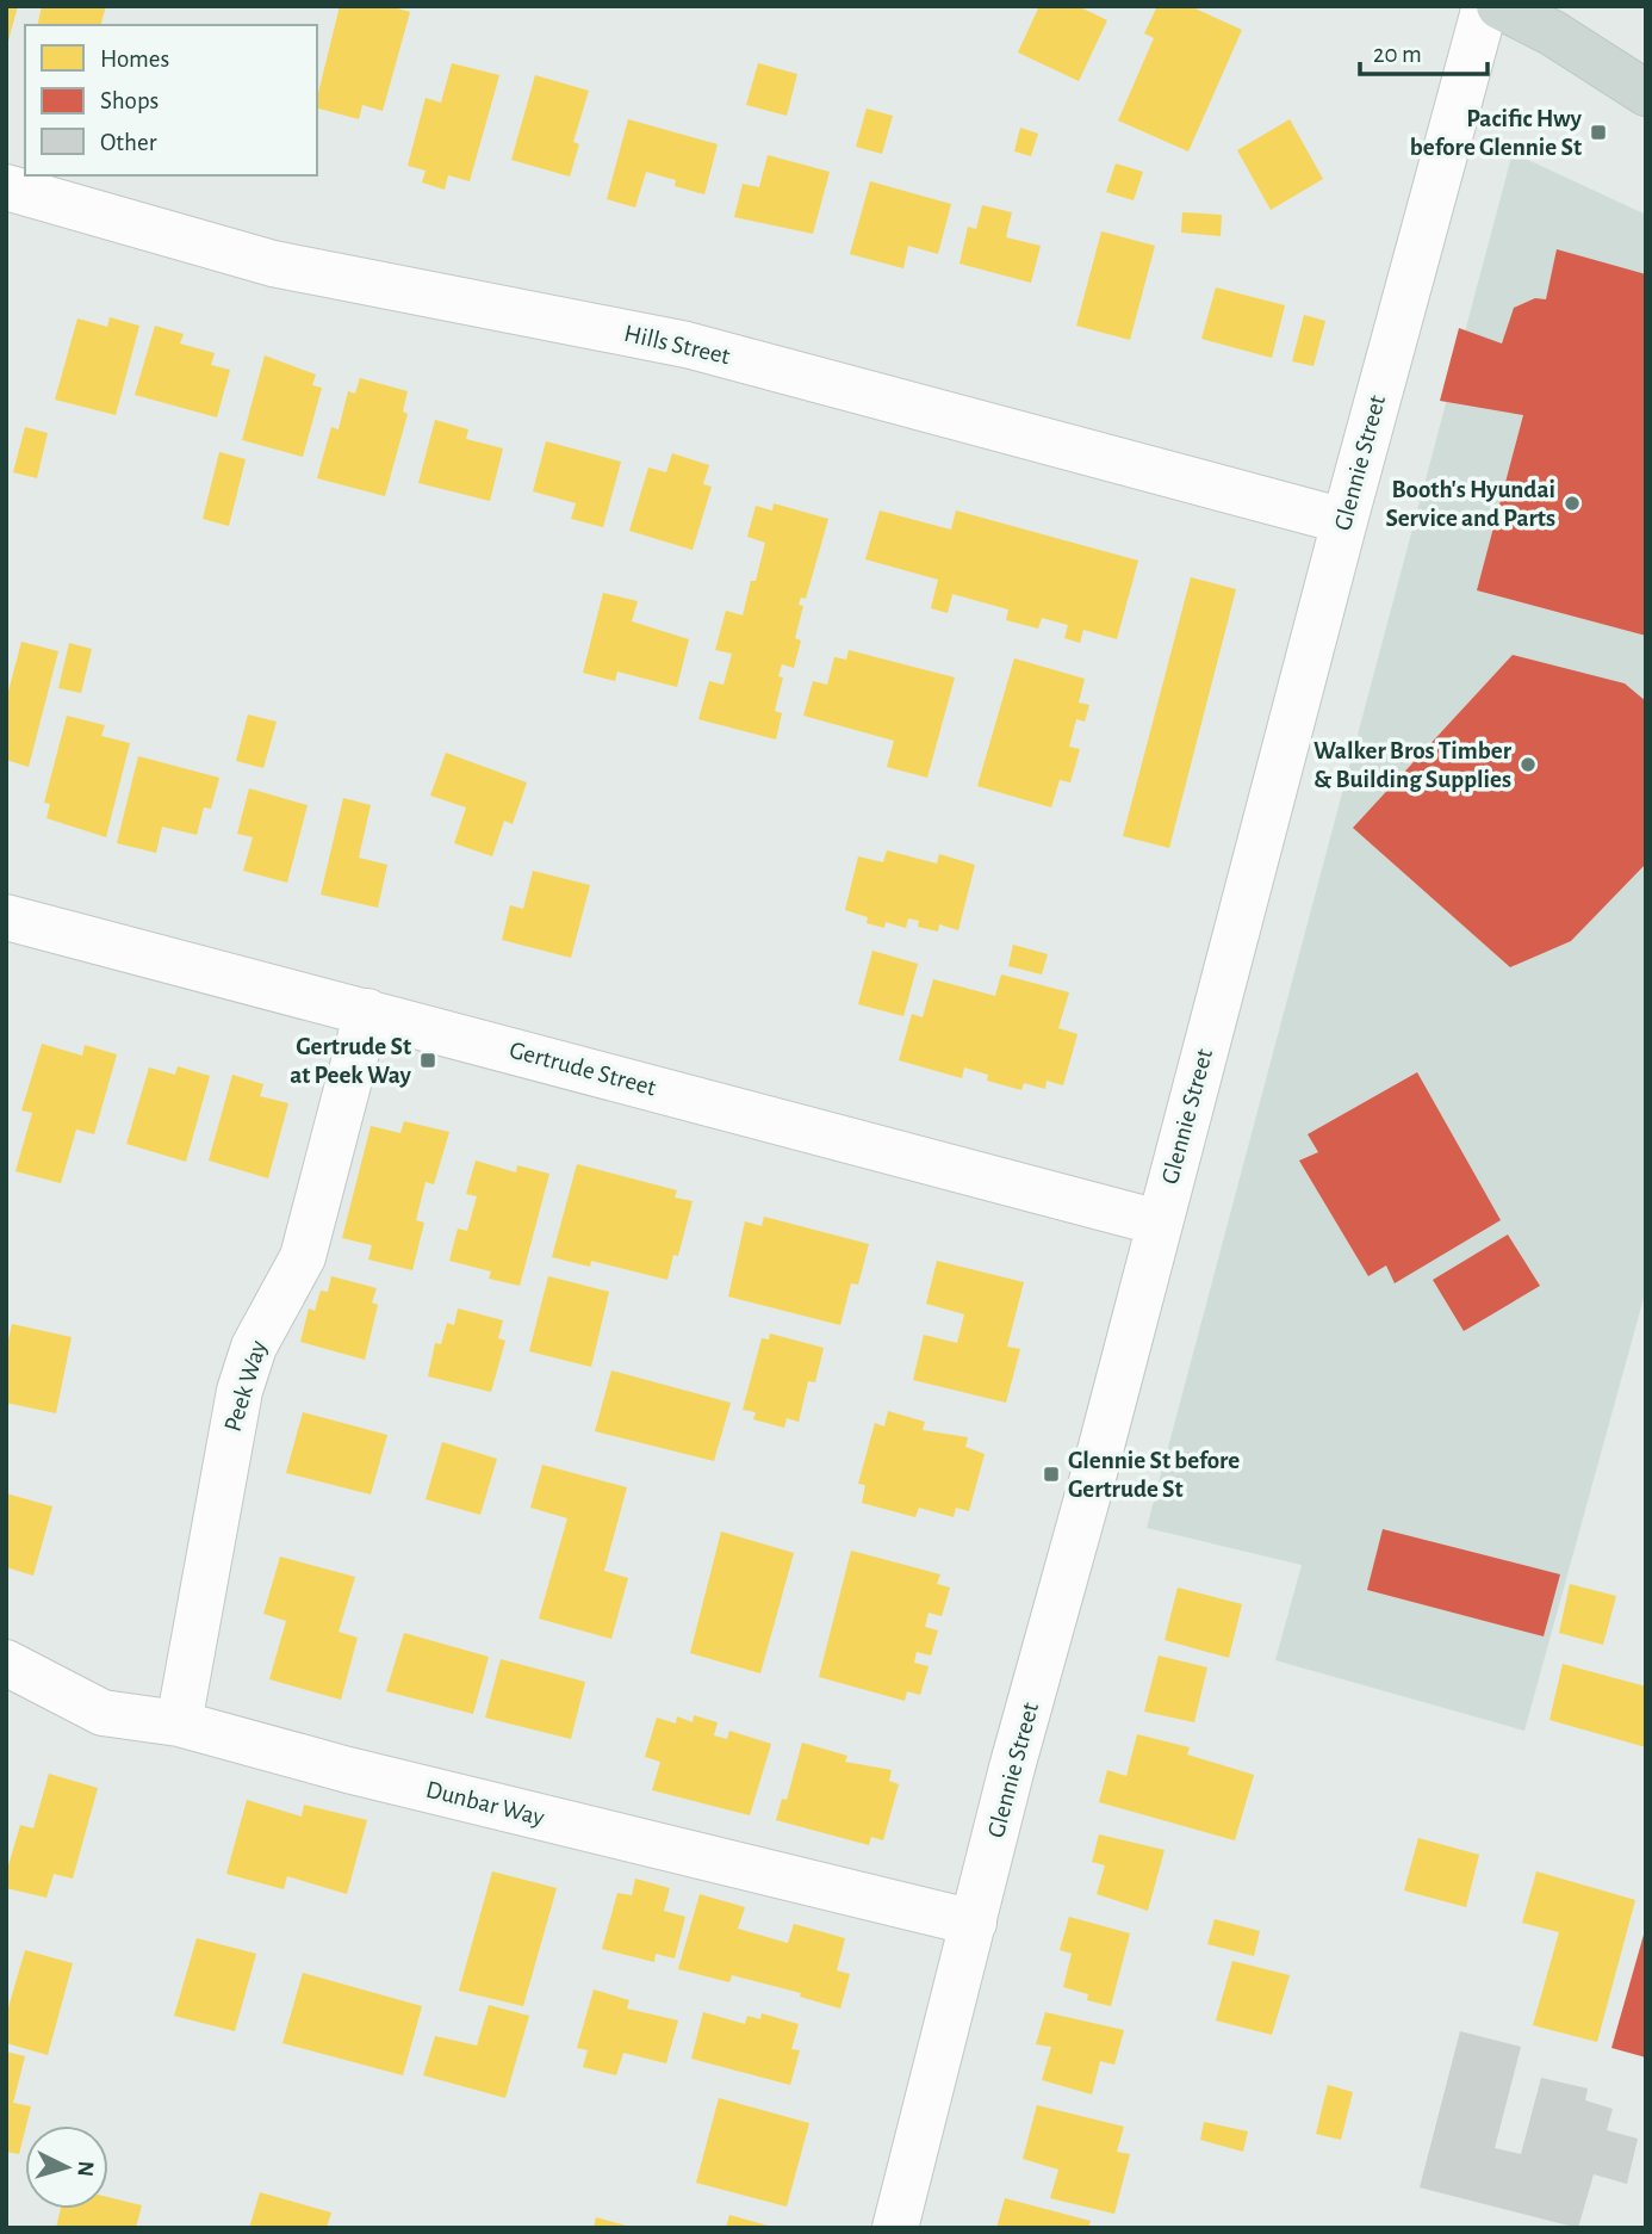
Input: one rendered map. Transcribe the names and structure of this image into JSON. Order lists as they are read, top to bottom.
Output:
{
  "streets": {
    "street": [
      "Hills Street",
      "Glennie Street",
      "Gertrude Street",
      "Peek Way",
      "Dunbar Way"
    ]
  },
  "crossings": [
    ["Hills Street", "Glennie Street"],
    ["Glennie Street", "Gertrude Street"],
    ["Glennie Street", "Dunbar Way"],
    ["Gertrude Street", "Peek Way"],
    ["Peek Way", "Dunbar Way"]
  ],
  "places": {
    "transit": ["Pacific Hwy before Glennie St", "Gertrude St at Peek Way", "Glennie St before Gertrude St"],
    "other": ["Booth's Hyundai Service and Parts", "Walker Bros Timber & Building Supplies"]
  },
  "legend": ["Homes", "Shops", "Other"],
  "scale_bar": "20 m",
  "north": "right"
}
